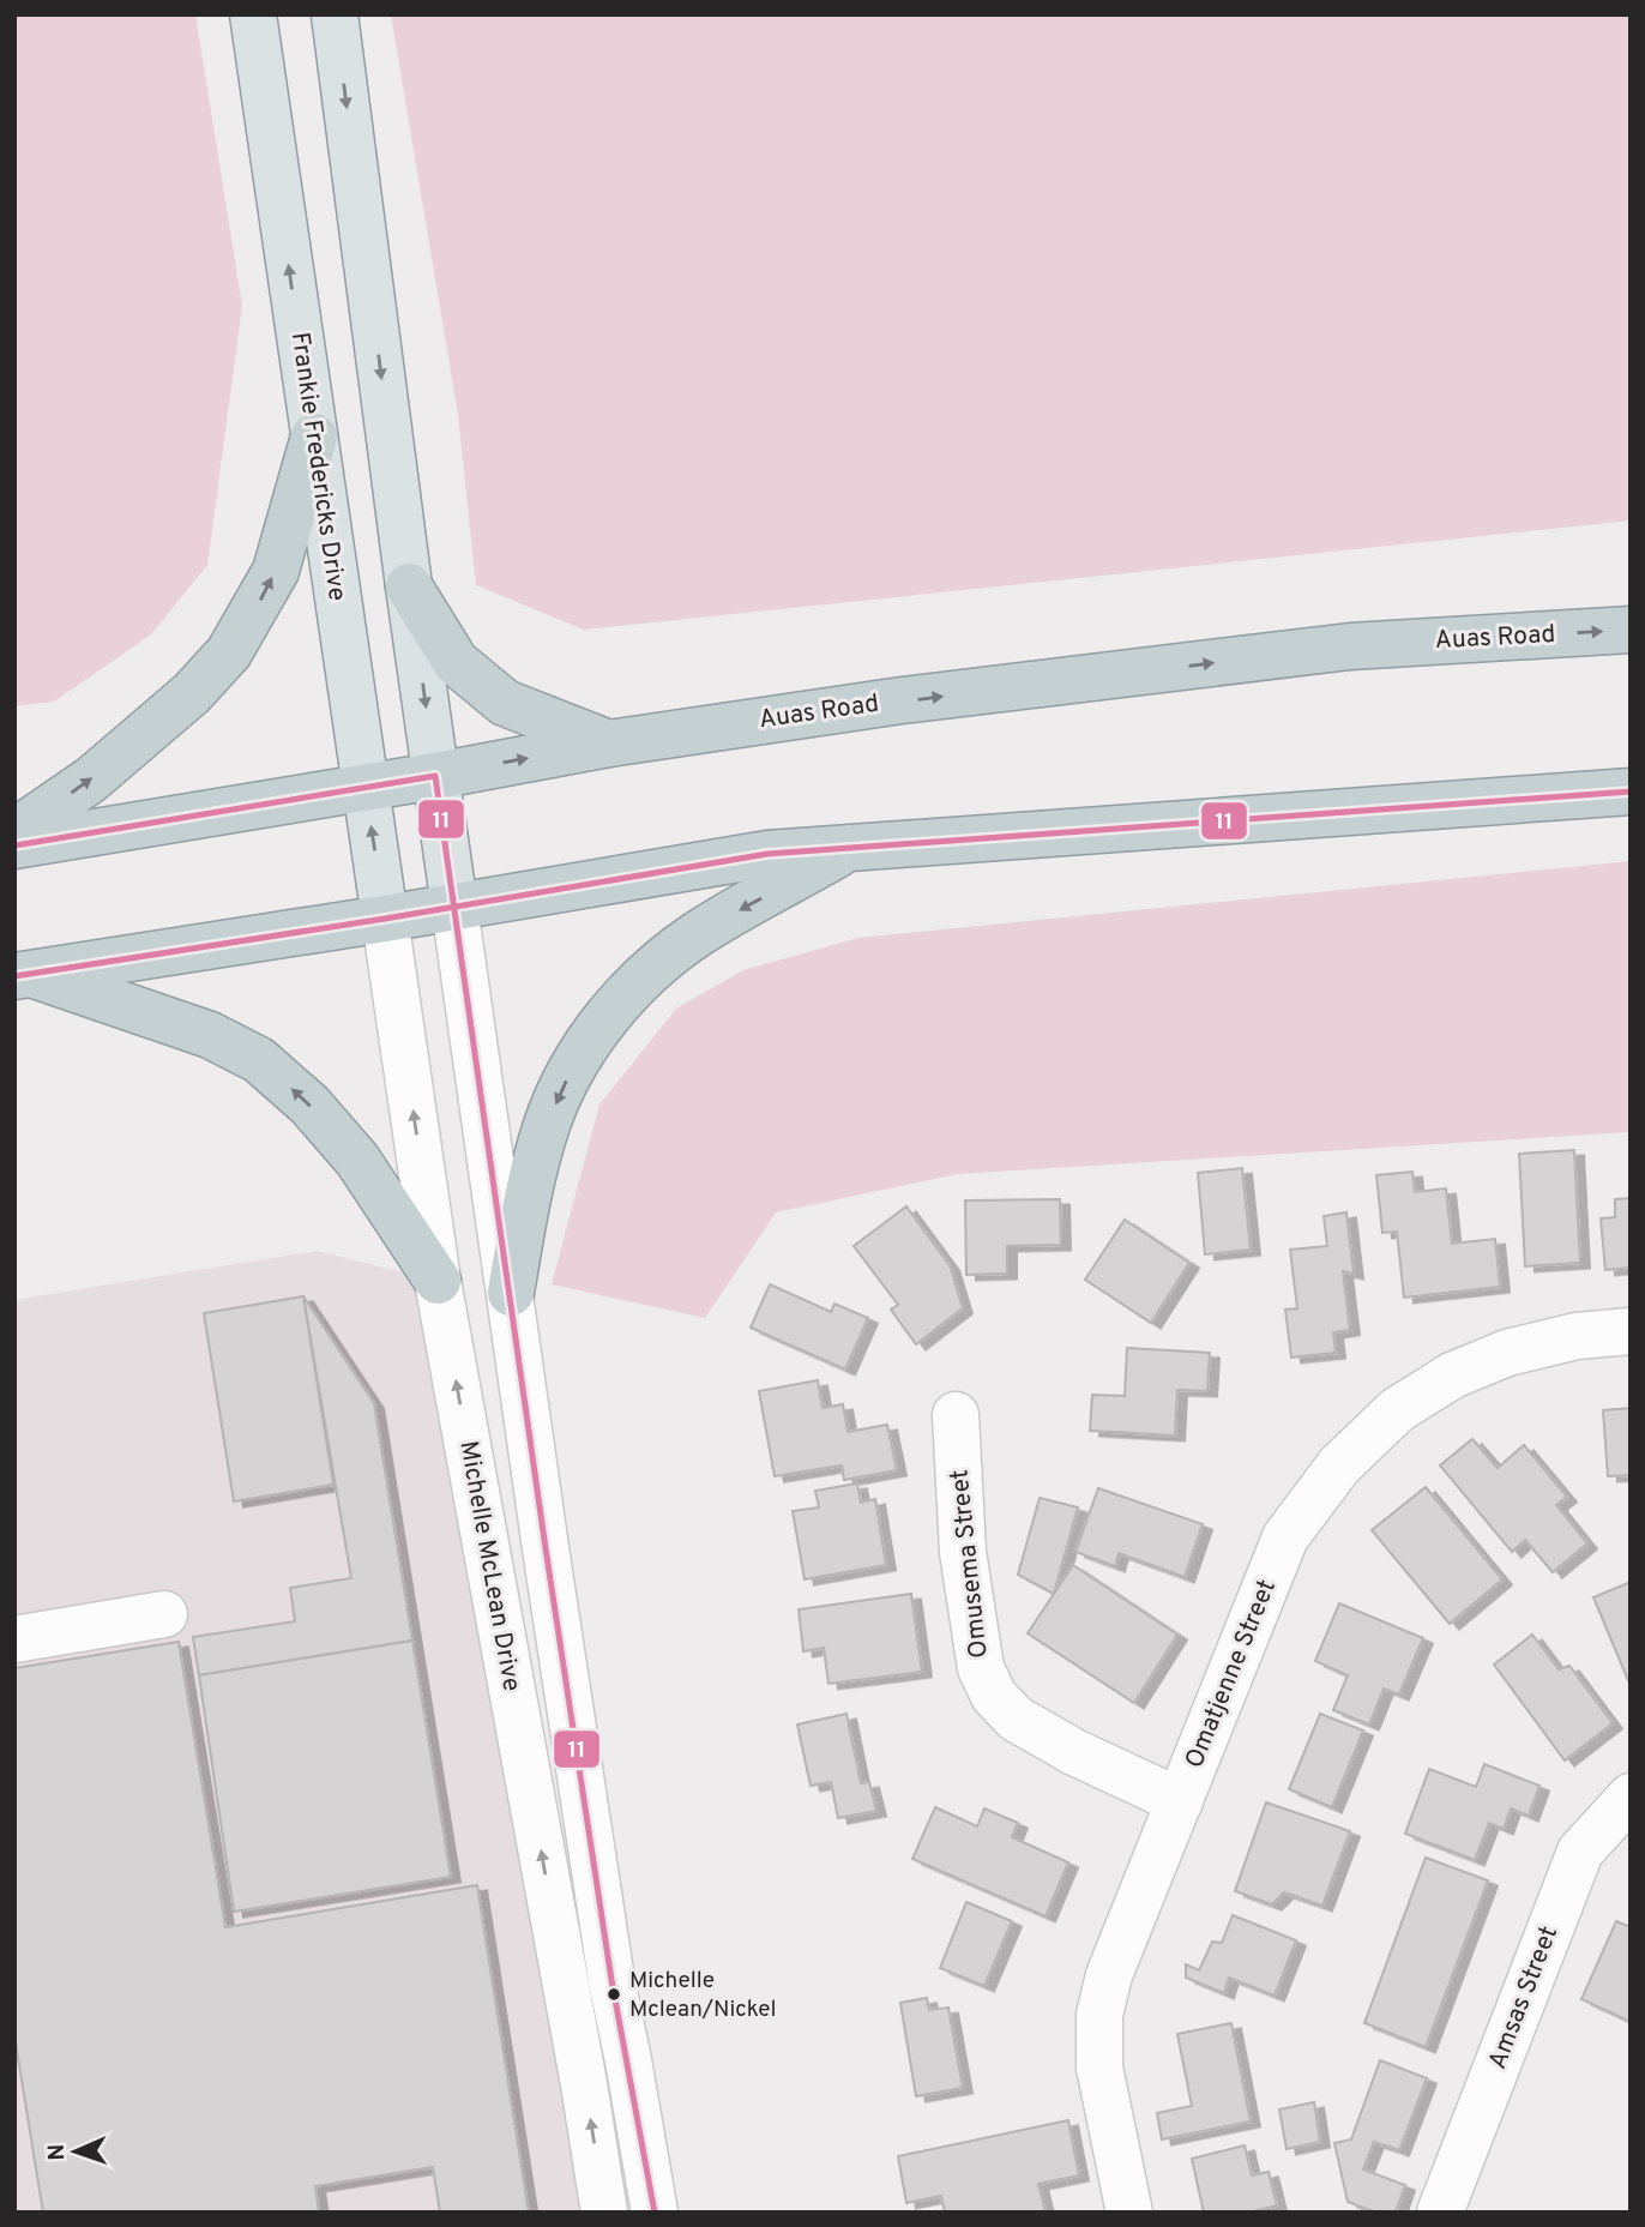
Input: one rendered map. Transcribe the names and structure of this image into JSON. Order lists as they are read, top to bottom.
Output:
{
  "streets": {
    "highway": ["Auas Road"],
    "main road": ["Frankie Fredericks Drive"],
    "street": [
      "Omusema Street",
      "Michelle McLean Drive",
      "Omatjenne Street",
      "Amsas Street"
    ]
  },
  "crossings": [
    ["Frankie Fredericks Drive", "Auas Road"],
    ["Frankie Fredericks Drive", "Michelle McLean Drive"],
    ["Omusema Street", "Omatjenne Street"]
  ],
  "places": ["Michelle Mclean/Nickel"],
  "lines": ["transit line 11"],
  "north": "left"
}
